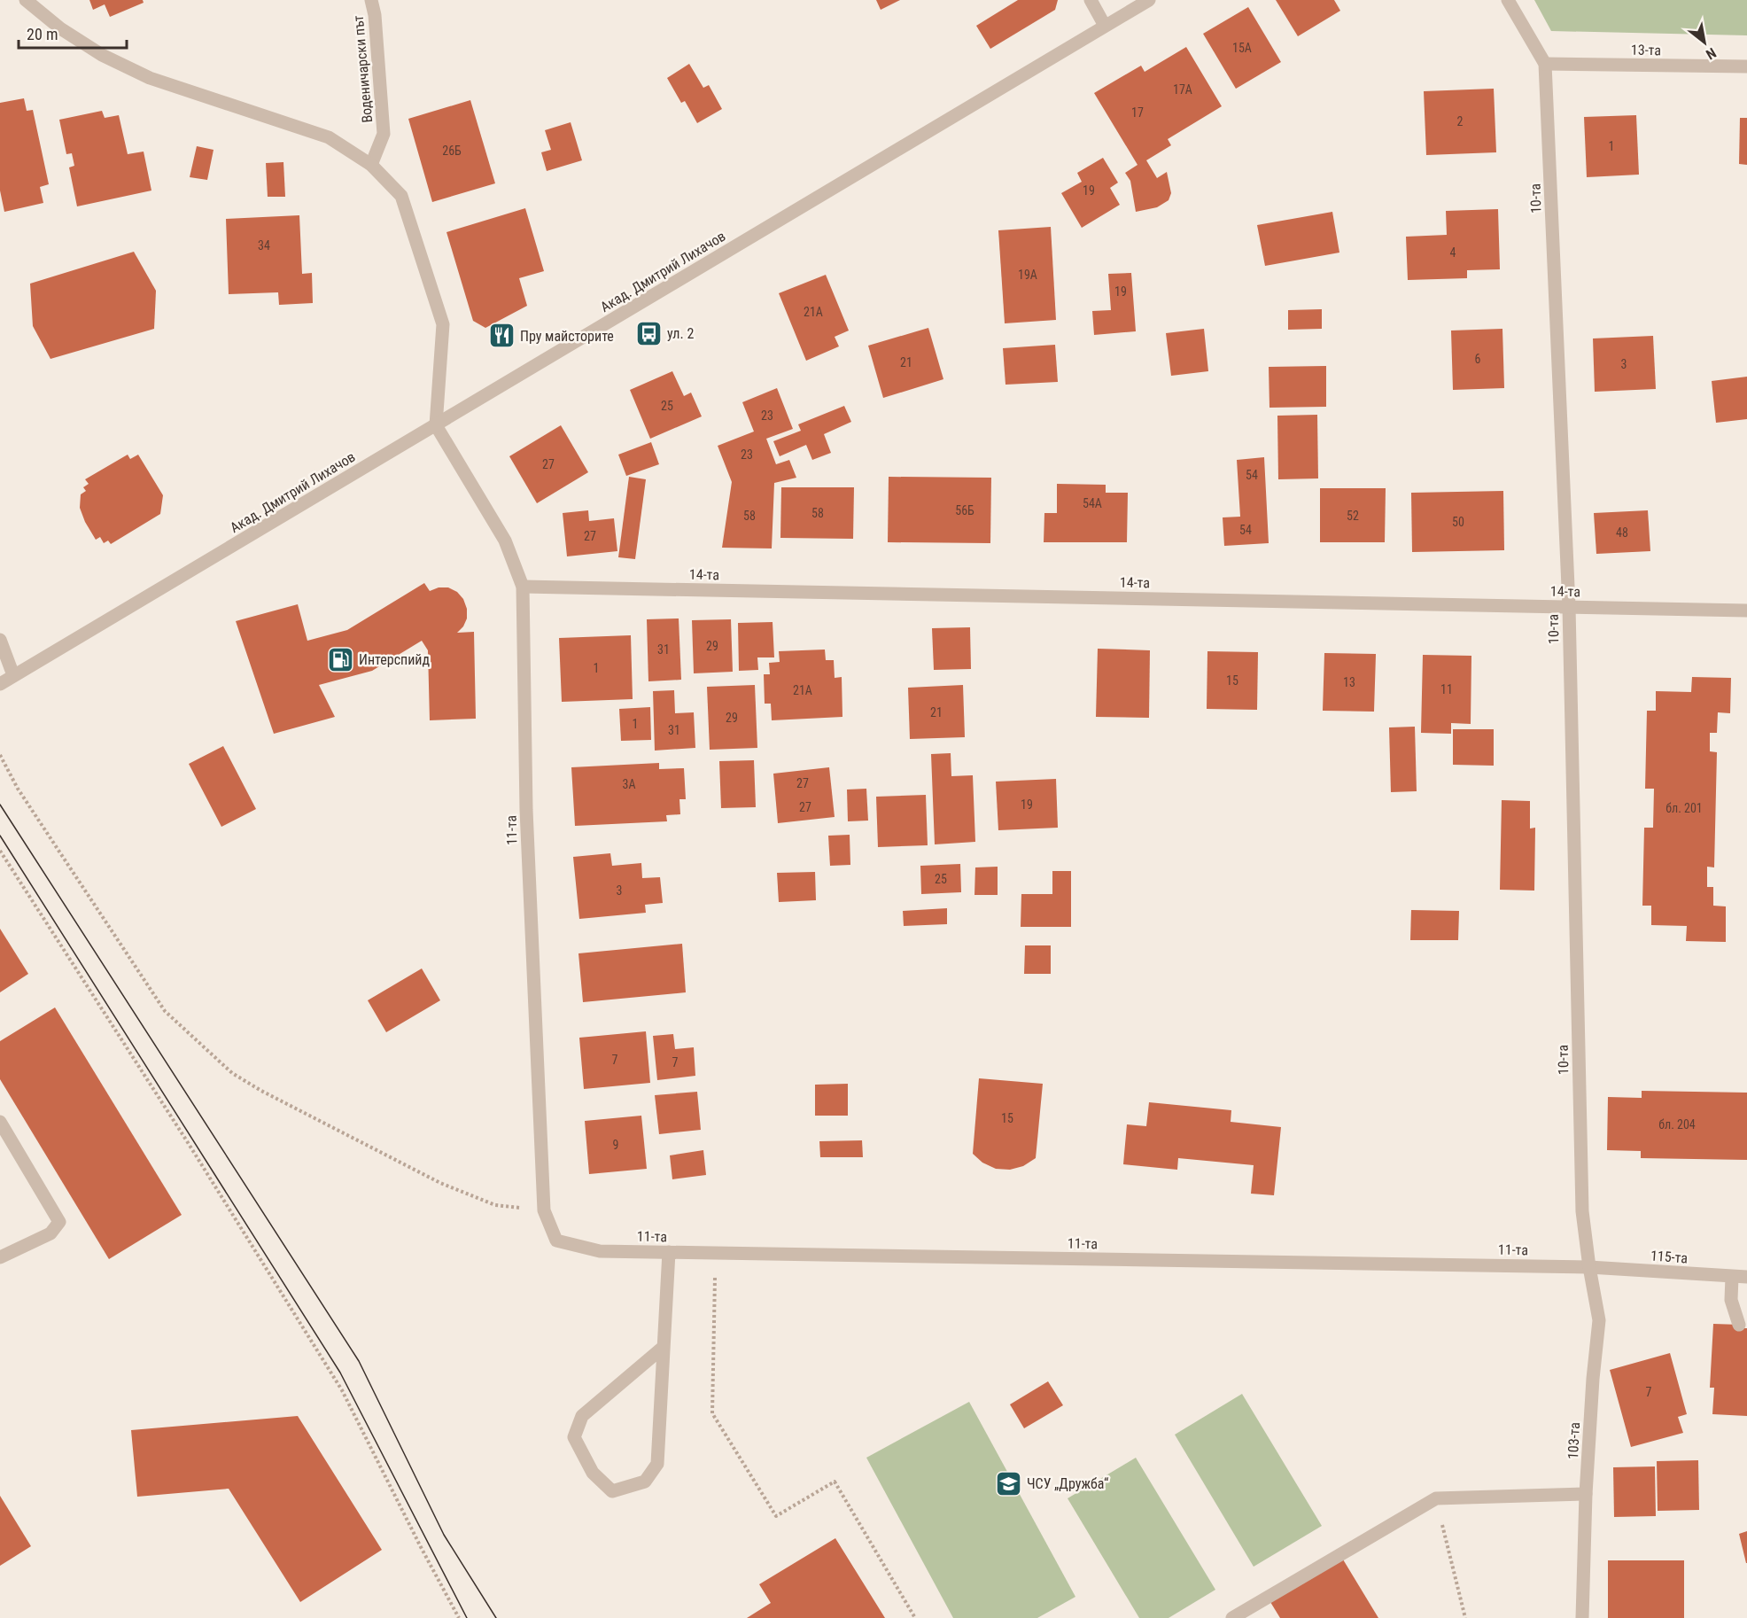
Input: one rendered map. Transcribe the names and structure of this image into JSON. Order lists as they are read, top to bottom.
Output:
{
  "streets": {
    "street": [
      "13-та",
      "Воденичарски път",
      "10-та",
      "Акад. Дмитрий Лихачов",
      "14-та",
      "11-та",
      "115-та",
      "103-та"
    ]
  },
  "crossings": [
    ["13-та", "10-та"],
    ["10-та", "14-та"],
    ["10-та", "11-та"],
    ["10-та", "115-та"],
    ["10-та", "103-та"],
    ["Акад. Дмитрий Лихачов", "11-та"],
    ["14-та", "11-та"],
    ["11-та", "115-та"],
    ["11-та", "103-та"],
    ["115-та", "103-та"]
  ],
  "places": {
    "bus stop": ["ул. 2"],
    "restaurant": ["Пру майсторите"],
    "fuel station": ["Интерспийд"],
    "school or university": ["ЧСУ „Дружба“"]
  },
  "house_numbers": [
    "15А",
    "17А",
    "17",
    "2",
    "1",
    "26Б",
    "19",
    "34",
    "4",
    "19А",
    "19",
    "21А",
    "6",
    "21",
    "3",
    "25",
    "23",
    "23",
    "27",
    "54",
    "54А",
    "56Б",
    "58",
    "58",
    "52",
    "50",
    "54",
    "48",
    "27",
    "29",
    "31",
    "1",
    "15",
    "13",
    "11",
    "21А",
    "21",
    "29",
    "1",
    "31",
    "27",
    "3А",
    "19",
    "27",
    "бл. 201",
    "25",
    "3",
    "7",
    "7",
    "15",
    "бл. 204",
    "9",
    "7"
  ],
  "scale_bar": "20 m",
  "north": "bottom right"
}
